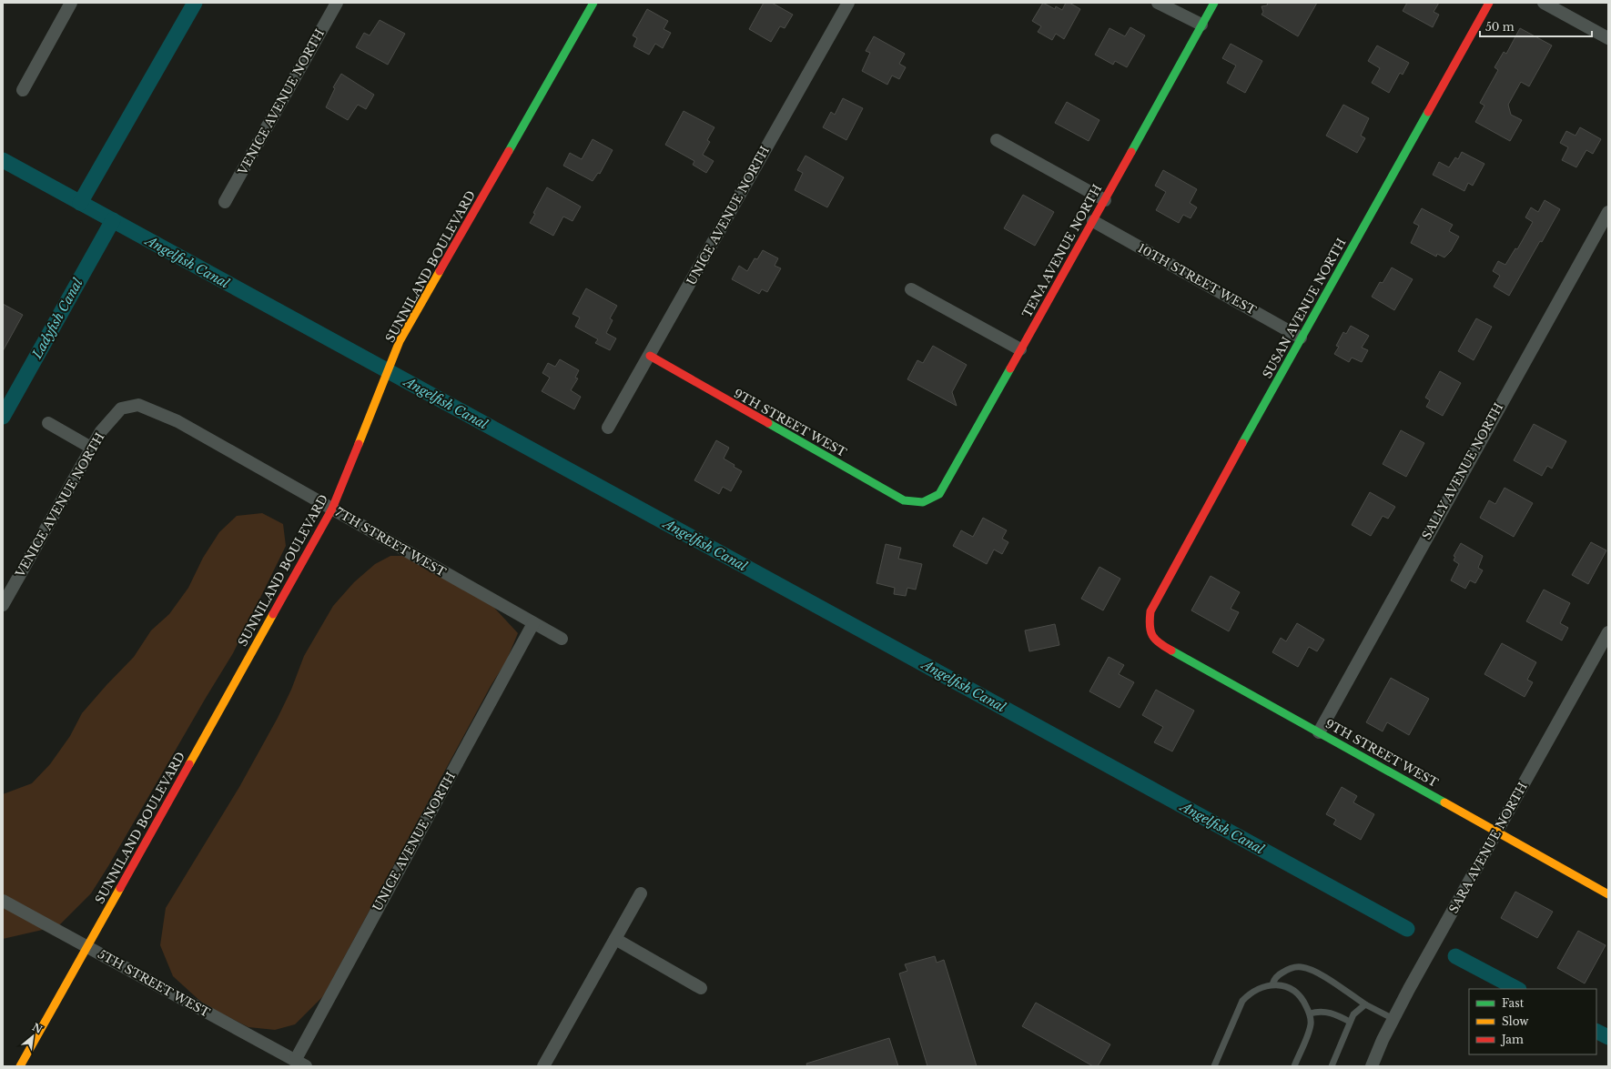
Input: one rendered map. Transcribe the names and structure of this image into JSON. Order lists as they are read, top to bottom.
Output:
{
  "streets": {
    "street": [
      "VENICE AVENUE NORTH",
      "UNICE AVENUE NORTH",
      "TENA AVENUE NORTH",
      "SUNNILAND BOULEVARD",
      "10TH STREET WEST",
      "SUSAN AVENUE NORTH",
      "9TH STREET WEST",
      "SALLY AVENUE NORTH",
      "7TH STREET WEST",
      "SARA AVENUE NORTH",
      "5TH STREET WEST"
    ]
  },
  "crossings": [
    ["VENICE AVENUE NORTH", "7TH STREET WEST"],
    ["UNICE AVENUE NORTH", "9TH STREET WEST"],
    ["UNICE AVENUE NORTH", "7TH STREET WEST"],
    ["UNICE AVENUE NORTH", "5TH STREET WEST"],
    ["TENA AVENUE NORTH", "10TH STREET WEST"],
    ["TENA AVENUE NORTH", "9TH STREET WEST"],
    ["SUNNILAND BOULEVARD", "7TH STREET WEST"],
    ["SUNNILAND BOULEVARD", "5TH STREET WEST"],
    ["10TH STREET WEST", "SUSAN AVENUE NORTH"],
    ["SUSAN AVENUE NORTH", "9TH STREET WEST"],
    ["9TH STREET WEST", "SALLY AVENUE NORTH"],
    ["9TH STREET WEST", "SARA AVENUE NORTH"]
  ],
  "water": ["Angelfish Canal", "Ladyfish Canal"],
  "legend": ["Fast", "Slow", "Jam"],
  "scale_bar": "50 m",
  "north": "top right"
}
